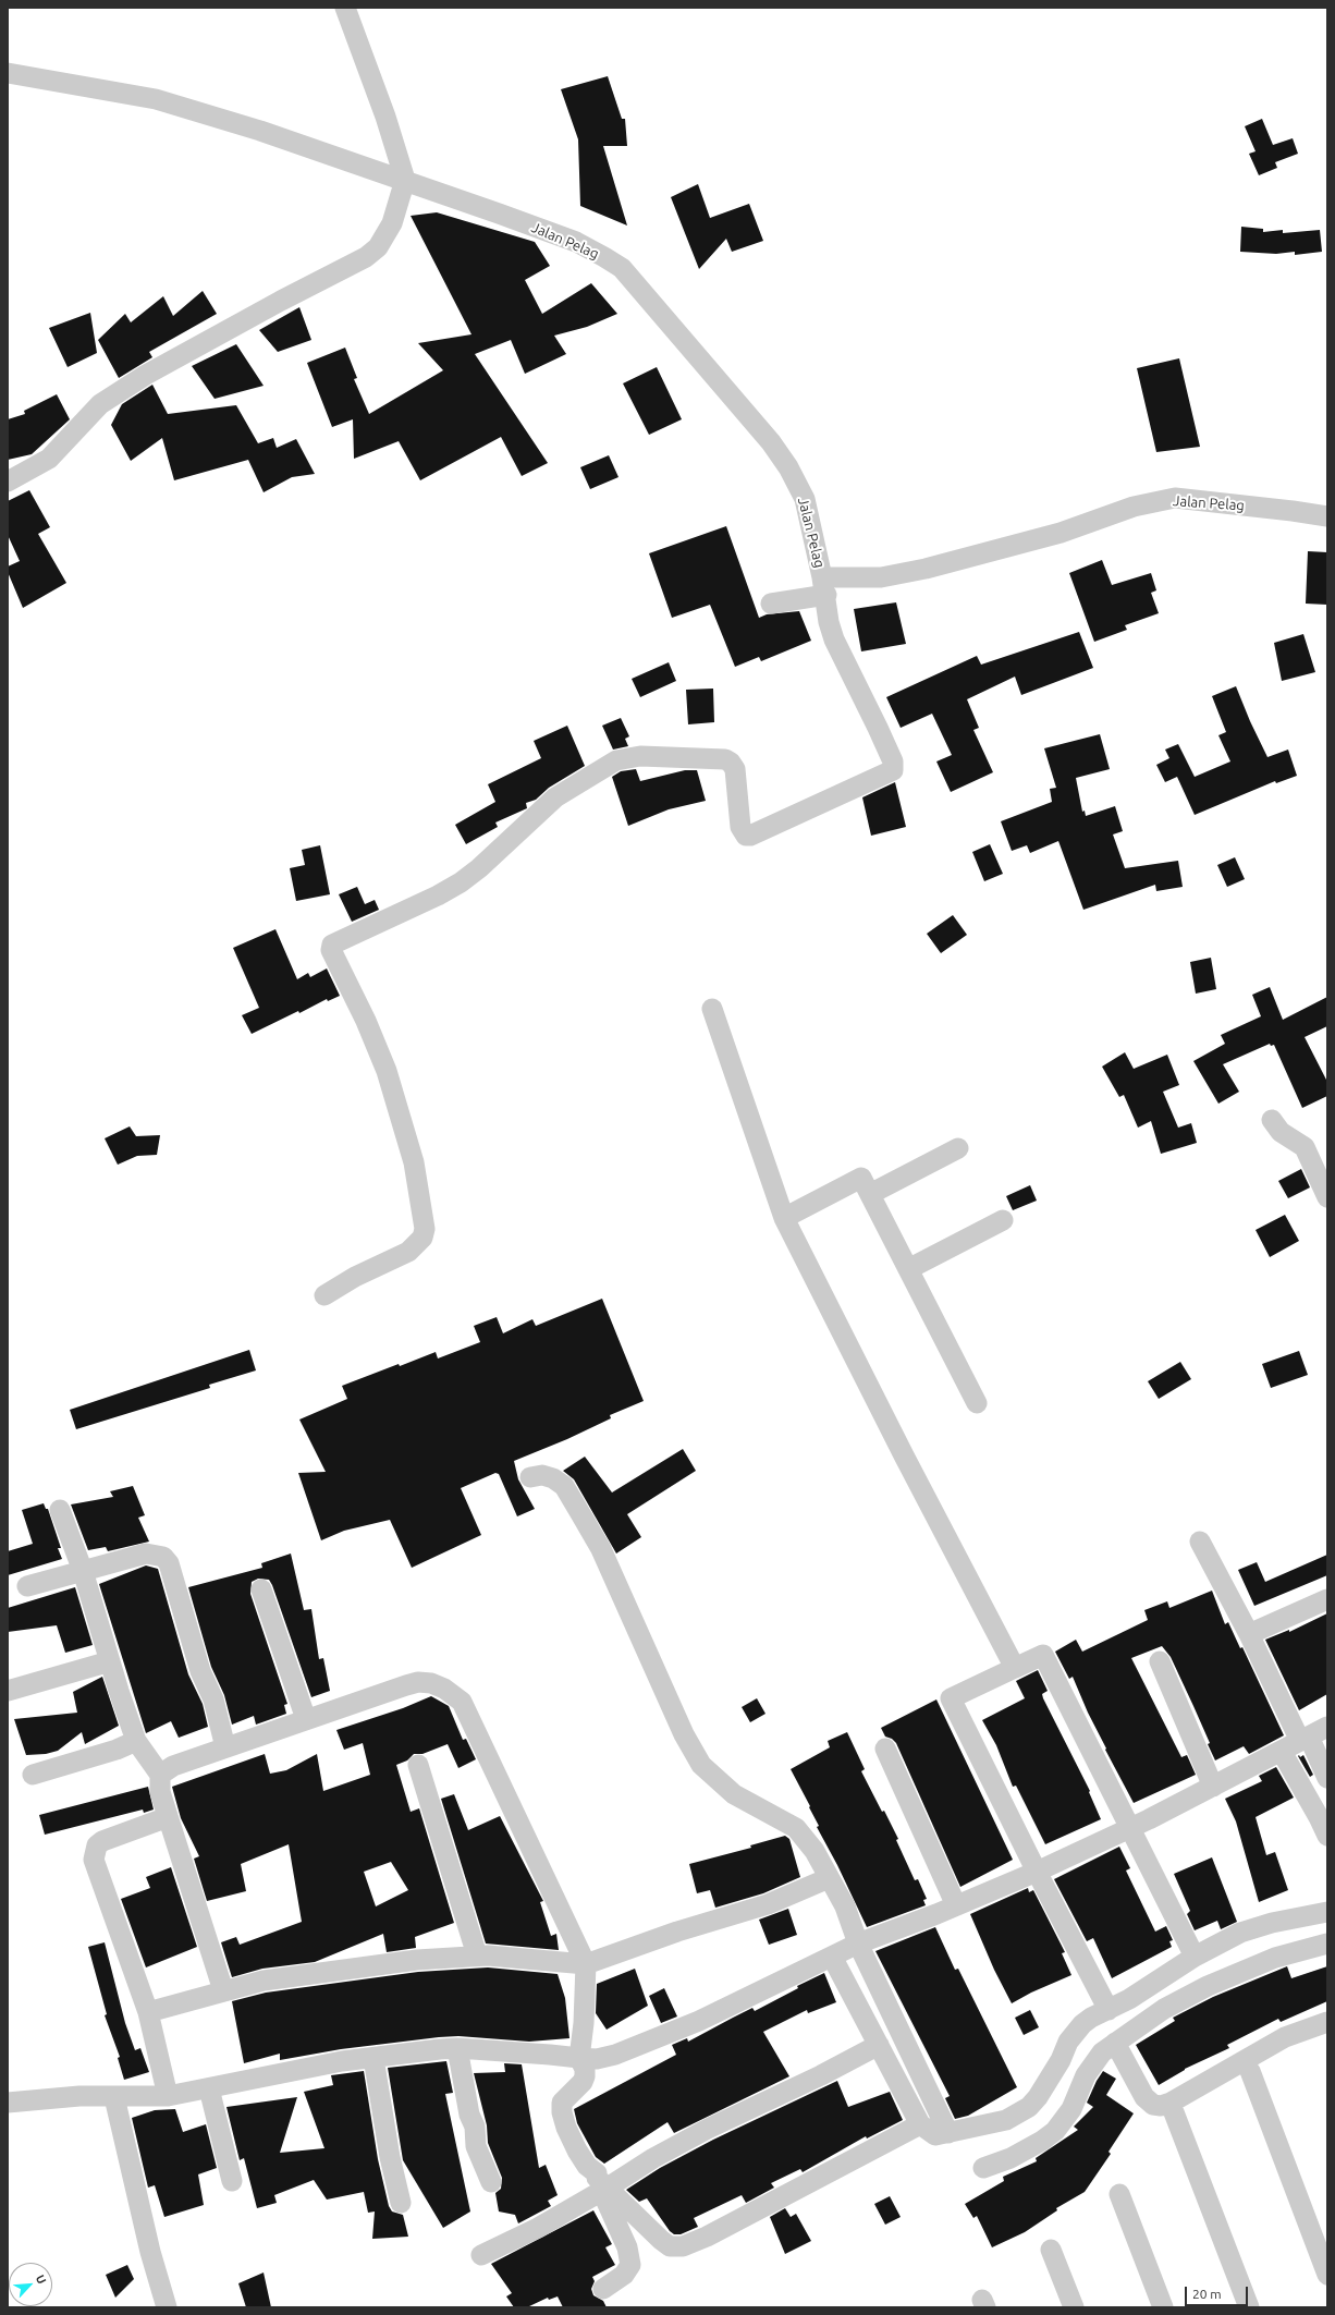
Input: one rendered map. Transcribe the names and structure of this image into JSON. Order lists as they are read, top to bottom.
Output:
{
  "streets": {
    "street": ["Jalan Pelag"]
  },
  "scale_bar": "20 m",
  "north": "top right"
}
